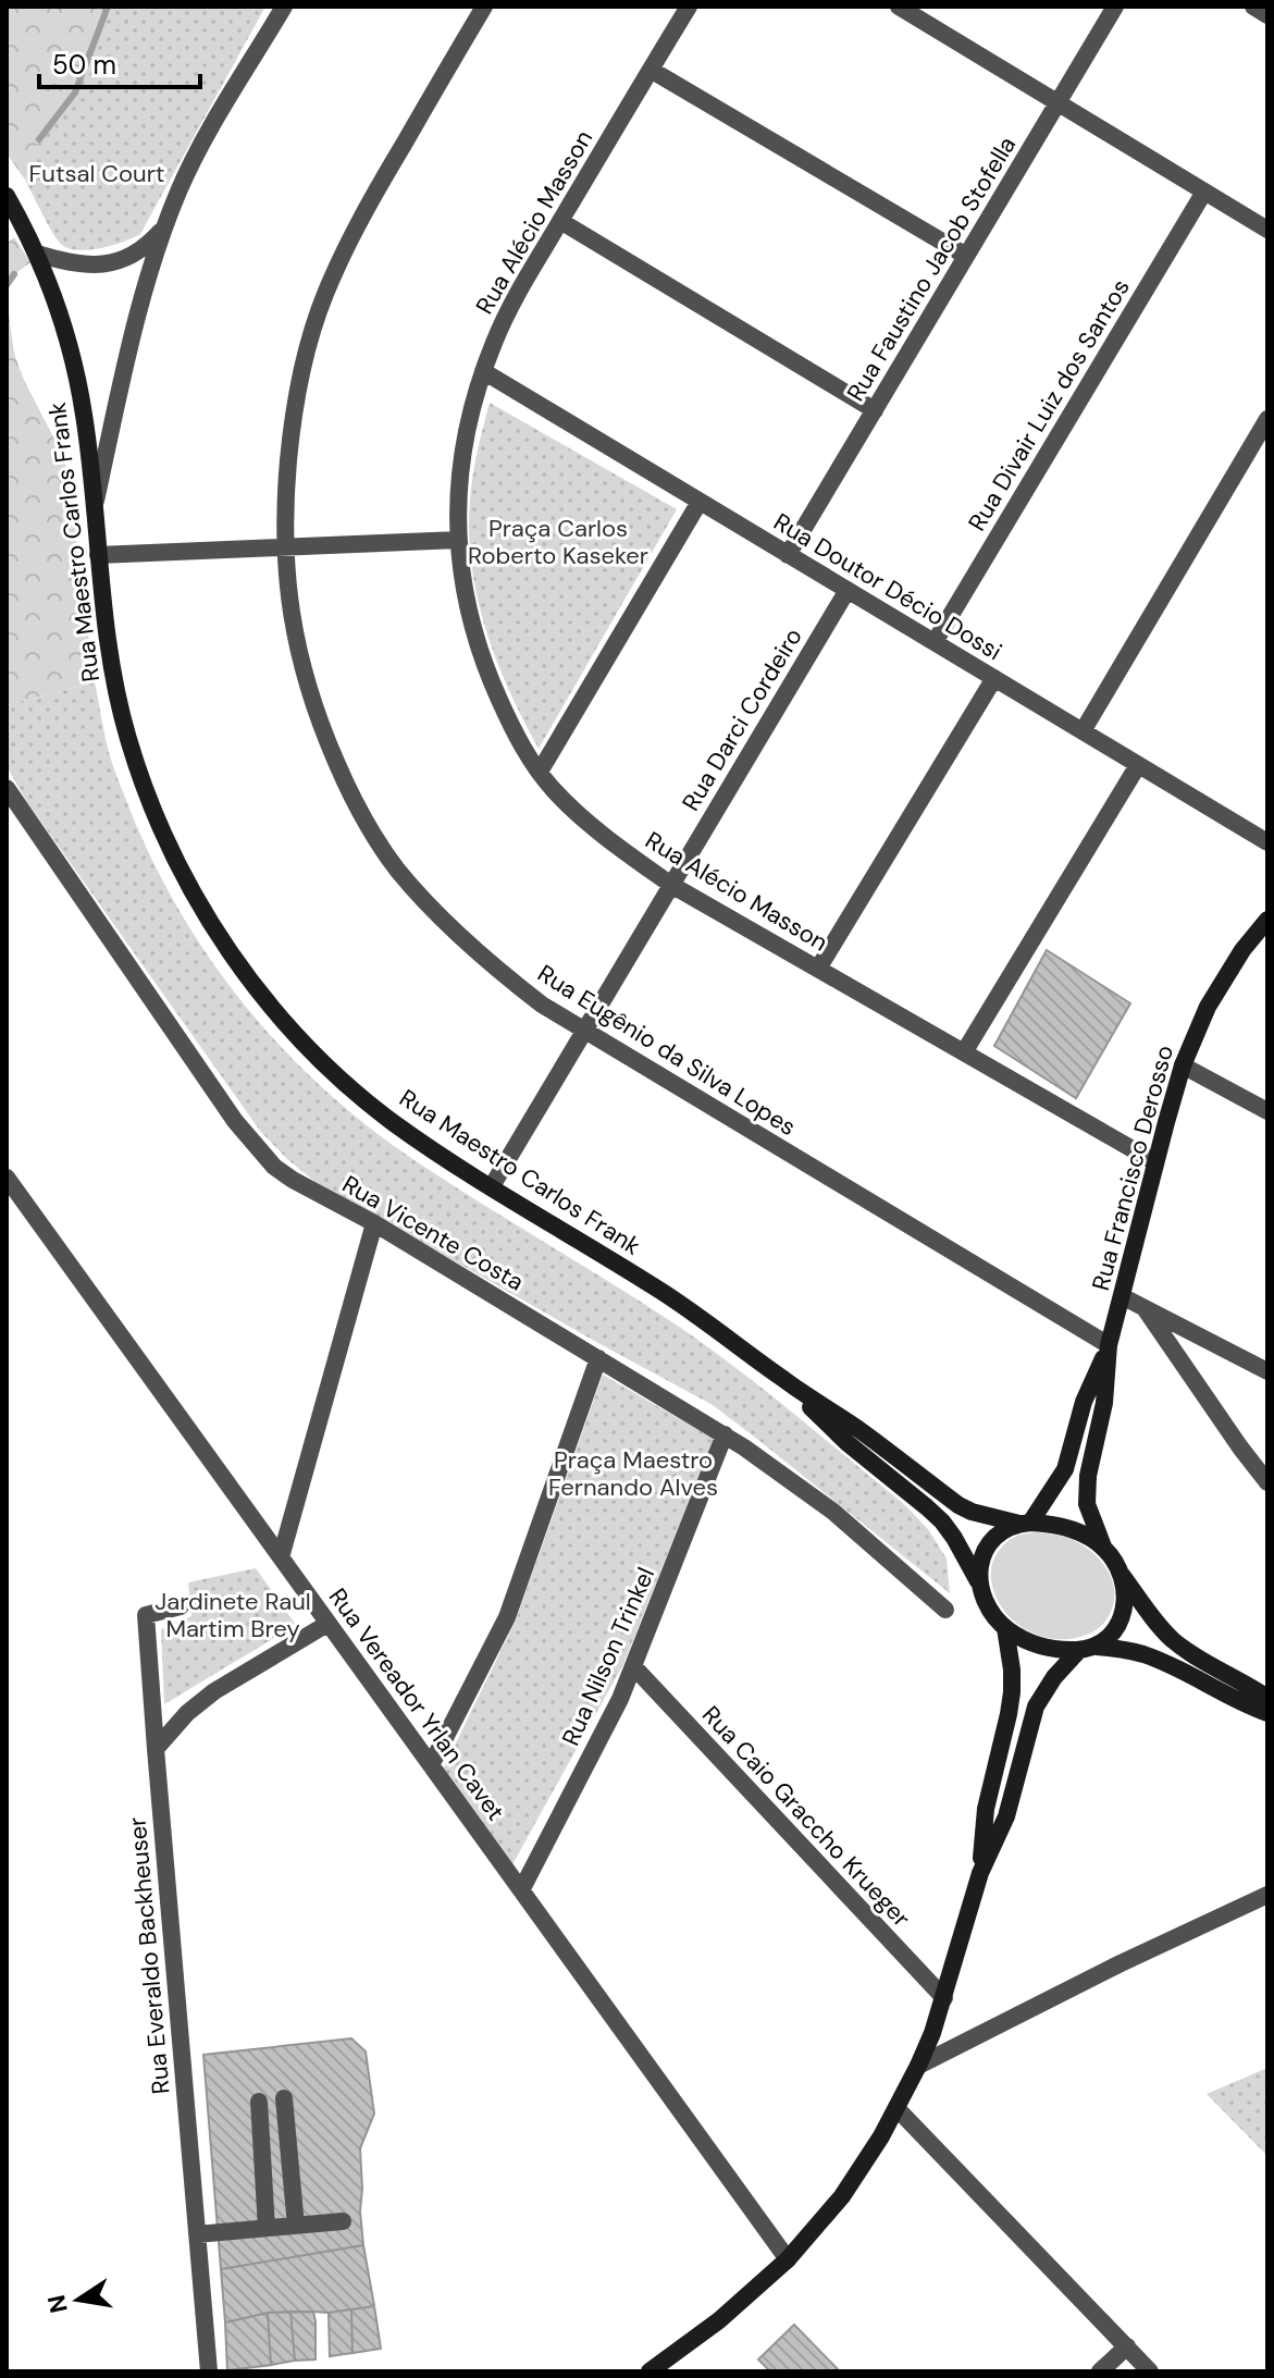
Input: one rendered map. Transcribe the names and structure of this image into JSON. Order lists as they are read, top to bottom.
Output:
{
  "streets": {
    "main road": ["Rua Maestro Carlos Frank", "Rua Francisco Derosso"],
    "street": [
      "Rua Alécio Masson",
      "Rua Faustino Jacob Stofella",
      "Rua Divair Luiz dos Santos",
      "Rua Doutor Décio Dossi",
      "Rua Darci Cordeiro",
      "Rua Eugênio da Silva Lopes",
      "Rua Vicente Costa",
      "Rua Nilson Trinkel",
      "Rua Vereador Yrlan Cavet",
      "Rua Caio Graccho Krueger",
      "Rua Everaldo Backheuser"
    ]
  },
  "crossings": [
    ["Rua Alécio Masson", "Rua Doutor Décio Dossi"],
    ["Rua Alécio Masson", "Rua Darci Cordeiro"],
    ["Rua Alécio Masson", "Rua Francisco Derosso"],
    ["Rua Faustino Jacob Stofella", "Rua Doutor Décio Dossi"],
    ["Rua Divair Luiz dos Santos", "Rua Doutor Décio Dossi"],
    ["Rua Maestro Carlos Frank", "Rua Darci Cordeiro"],
    ["Rua Maestro Carlos Frank", "Rua Francisco Derosso"],
    ["Rua Doutor Décio Dossi", "Rua Darci Cordeiro"],
    ["Rua Darci Cordeiro", "Rua Eugênio da Silva Lopes"],
    ["Rua Eugênio da Silva Lopes", "Rua Francisco Derosso"],
    ["Rua Vicente Costa", "Rua Nilson Trinkel"],
    ["Rua Nilson Trinkel", "Rua Vereador Yrlan Cavet"],
    ["Rua Nilson Trinkel", "Rua Caio Graccho Krueger"]
  ],
  "parks": [
    "Futsal Court",
    "Praça Carlos Roberto Kaseker",
    "Praça Maestro Fernando Alves",
    "Jardinete Raul Martim Brey"
  ],
  "scale_bar": "50 m",
  "north": "left"
}
